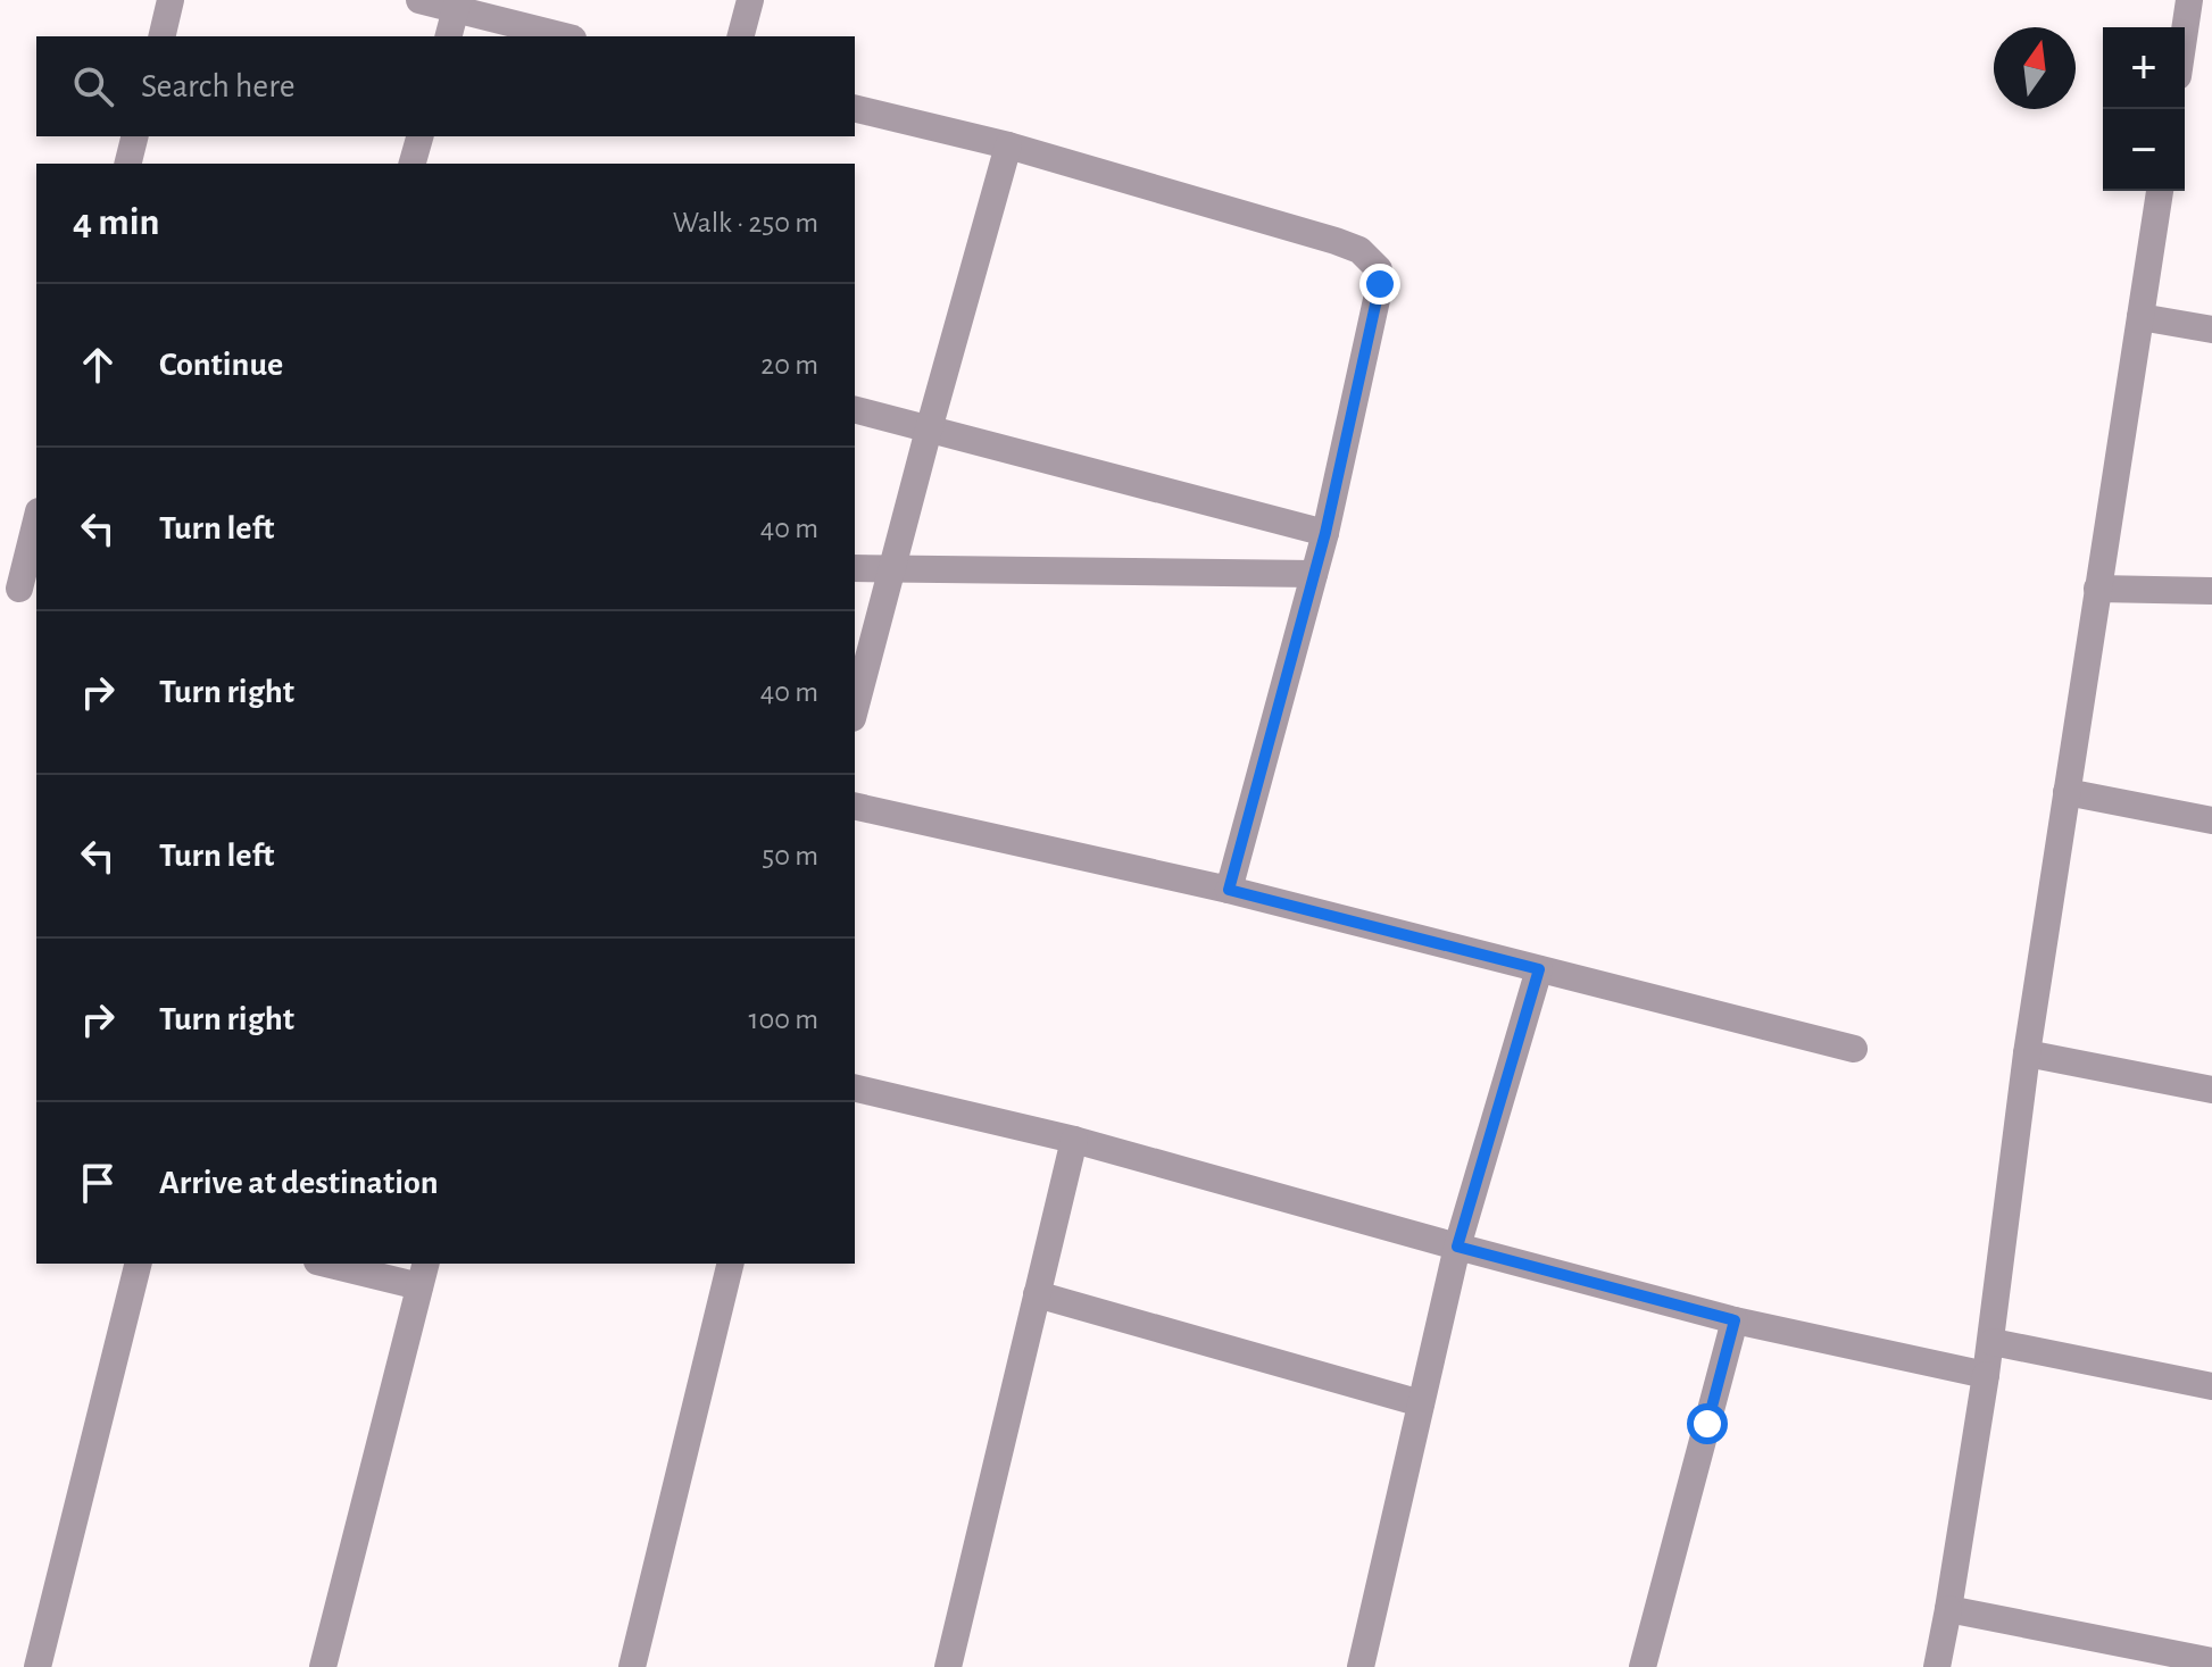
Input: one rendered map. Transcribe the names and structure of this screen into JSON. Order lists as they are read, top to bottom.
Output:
{
  "north": "top",
  "page": {
    "map_buttons": ["+", "−"],
    "search": "Search here",
    "heading": ["4 min", "Walk · 250 m"],
    "list": [
      ["Continue", "20 m"],
      ["Turn left", "40 m"],
      ["Turn right", "40 m"],
      ["Turn left", "50 m"],
      ["Turn right", "100 m"],
      "Arrive at destination"
    ]
  }
}
